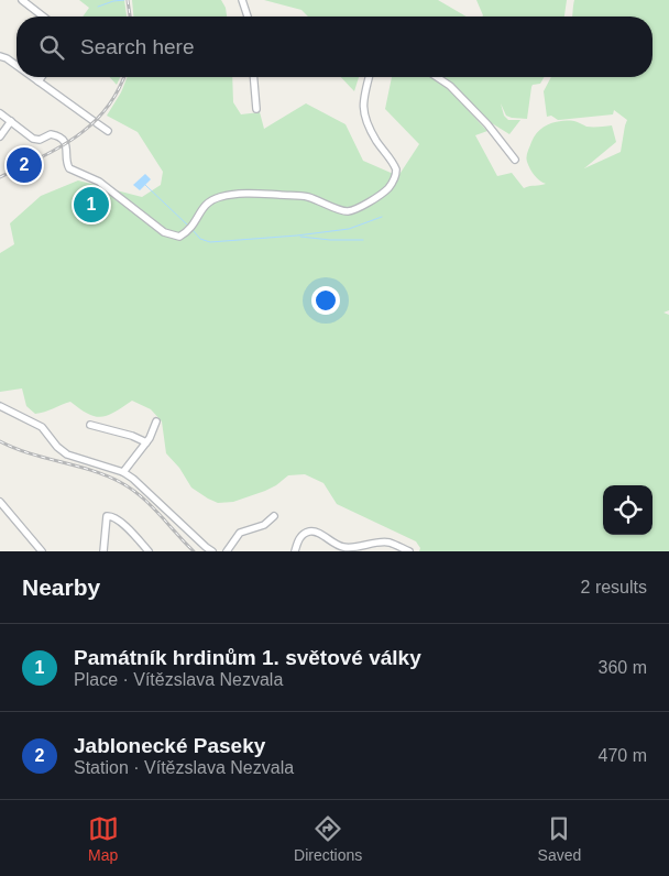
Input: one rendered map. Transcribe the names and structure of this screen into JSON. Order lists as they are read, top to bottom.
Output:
{
  "page": {
    "search": "Search here",
    "pins": ["2", "1"],
    "heading": ["Nearby", "2 results"],
    "list": [
      {
        "mark": "1",
        "name": "Památník hrdinům 1. světové války",
        "note": "Place · Vítězslava Nezvala",
        "value": "360 m"
      },
      {
        "mark": "2",
        "name": "Jablonecké Paseky",
        "note": "Station · Vítězslava Nezvala",
        "value": "470 m"
      }
    ],
    "nav": ["Map", "Directions", "Saved"]
  }
}
